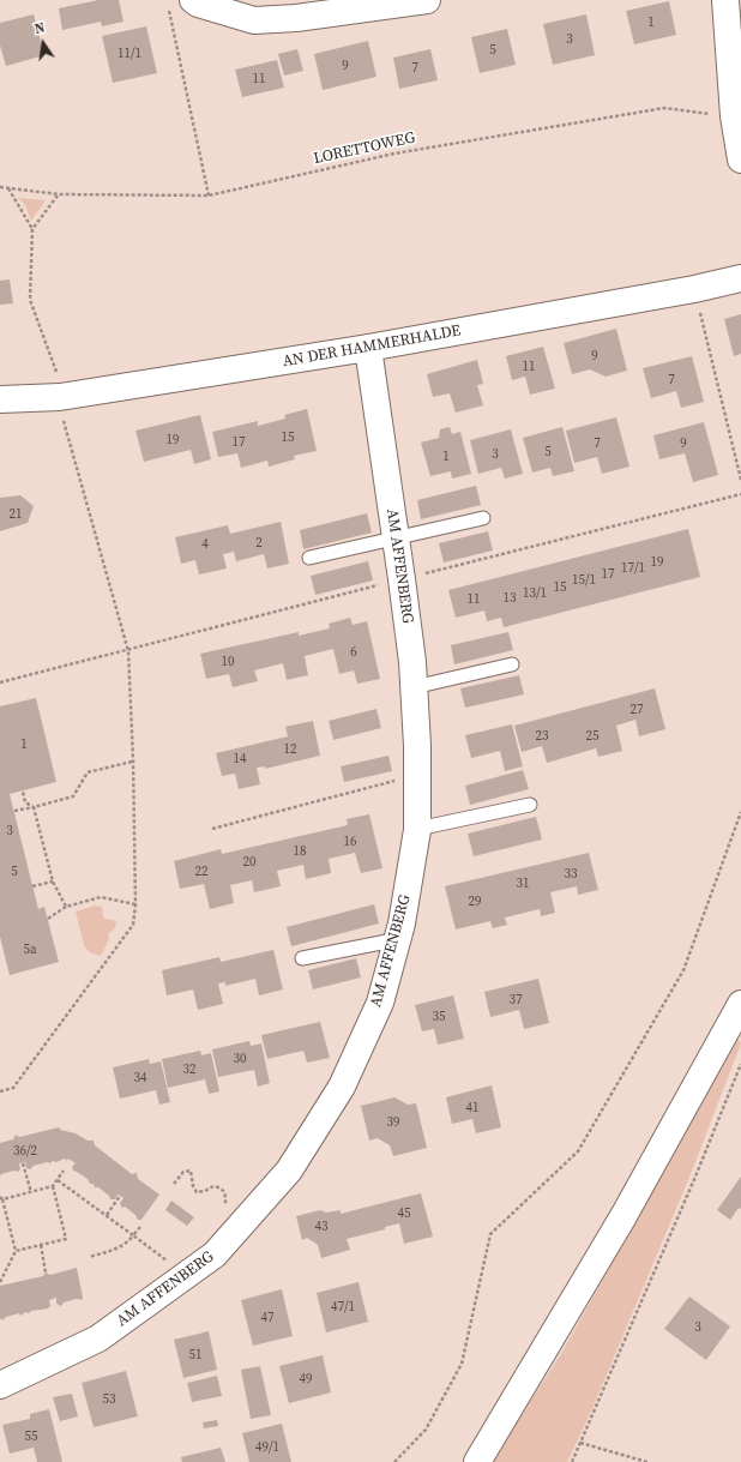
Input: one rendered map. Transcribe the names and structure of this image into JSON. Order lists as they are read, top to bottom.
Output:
{
  "streets": {
    "street": ["AN DER HAMMERHALDE", "AM AFFENBERG"],
    "path": ["LORETTOWEG"]
  },
  "crossings": [
    ["AN DER HAMMERHALDE", "AM AFFENBERG"]
  ],
  "house_numbers": [
    "1",
    "3",
    "5",
    "11/1",
    "9",
    "7",
    "11",
    "9",
    "11",
    "7",
    "15",
    "19",
    "17",
    "7",
    "9",
    "5",
    "3",
    "1",
    "21",
    "2",
    "4",
    "19",
    "17/1",
    "17",
    "15/1",
    "15",
    "13/1",
    "13",
    "11",
    "6",
    "10",
    "27",
    "23",
    "25",
    "1",
    "12",
    "14",
    "3",
    "16",
    "18",
    "20",
    "5",
    "22",
    "33",
    "31",
    "29",
    "5a",
    "37",
    "35",
    "30",
    "32",
    "34",
    "41",
    "39",
    "36/2",
    "45",
    "43",
    "47/1",
    "47",
    "3",
    "51",
    "49",
    "53",
    "55",
    "49/1"
  ],
  "north": "top"
}
